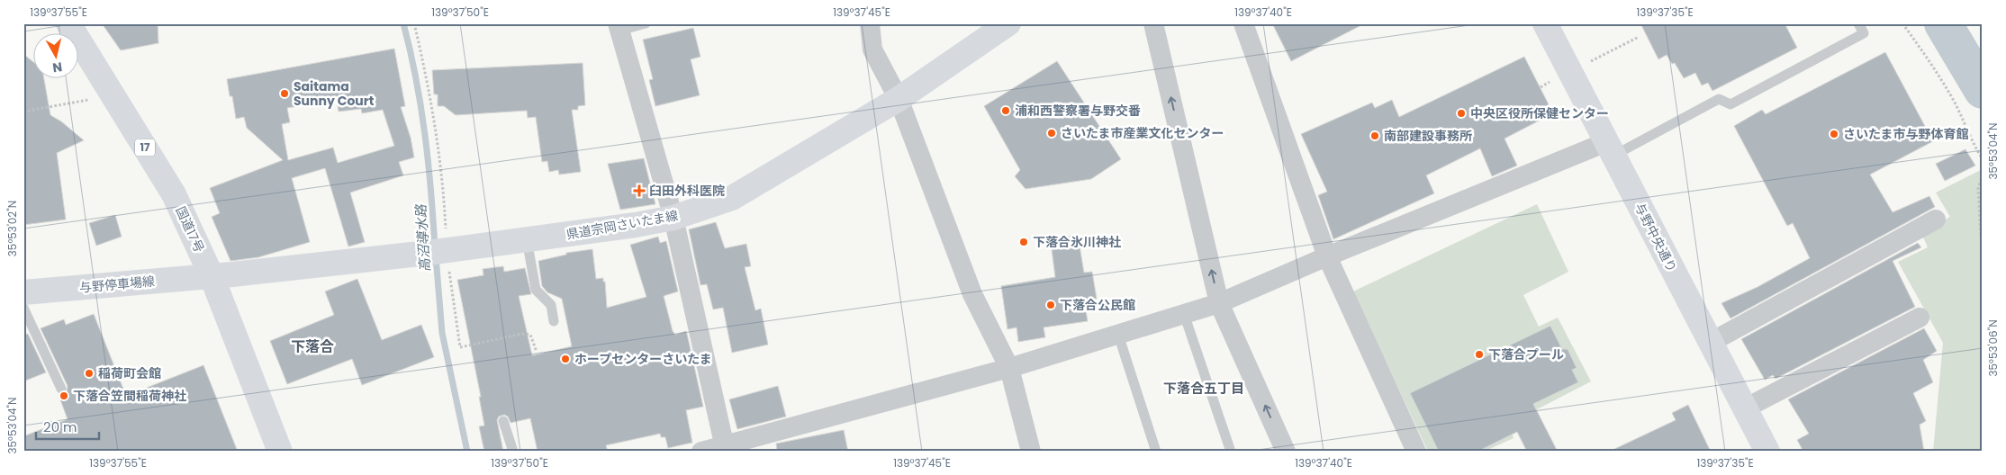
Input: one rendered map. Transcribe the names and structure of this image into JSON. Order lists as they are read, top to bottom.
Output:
{
  "streets": {
    "main road": [
      "17",
      "県道宗岡さいたま線",
      "国道17号",
      "与野中央通り",
      "与野停車場線"
    ]
  },
  "crossings": [
    ["県道宗岡さいたま線", "国道17号"],
    ["県道宗岡さいたま線", "与野停車場線"],
    ["国道17号", "与野停車場線"]
  ],
  "districts": ["下落合", "下落合五丁目"],
  "water": ["高沼導水路"],
  "places": {
    "other": [
      "Saitama Sunny Court",
      "浦和西警察署与野交番",
      "中央区役所保健センター",
      "さいたま市産業文化センター",
      "さいたま市与野体育館",
      "南部建設事務所",
      "下落合氷川神社",
      "下落合公民館",
      "下落合プール",
      "ホープセンターさいたま",
      "稲荷町会館",
      "下落合笠間稲荷神社"
    ],
    "health": ["臼田外科医院"]
  },
  "scale_bar": "20 m",
  "north": "bottom",
  "coordinates": [
    "139°37'55\"E",
    "139°37'50\"E",
    "139°37'45\"E",
    "139°37'40\"E",
    "139°37'35\"E",
    "35°53'04\"N",
    "35°53'02\"N",
    "35°53'06\"N"
  ]
}
